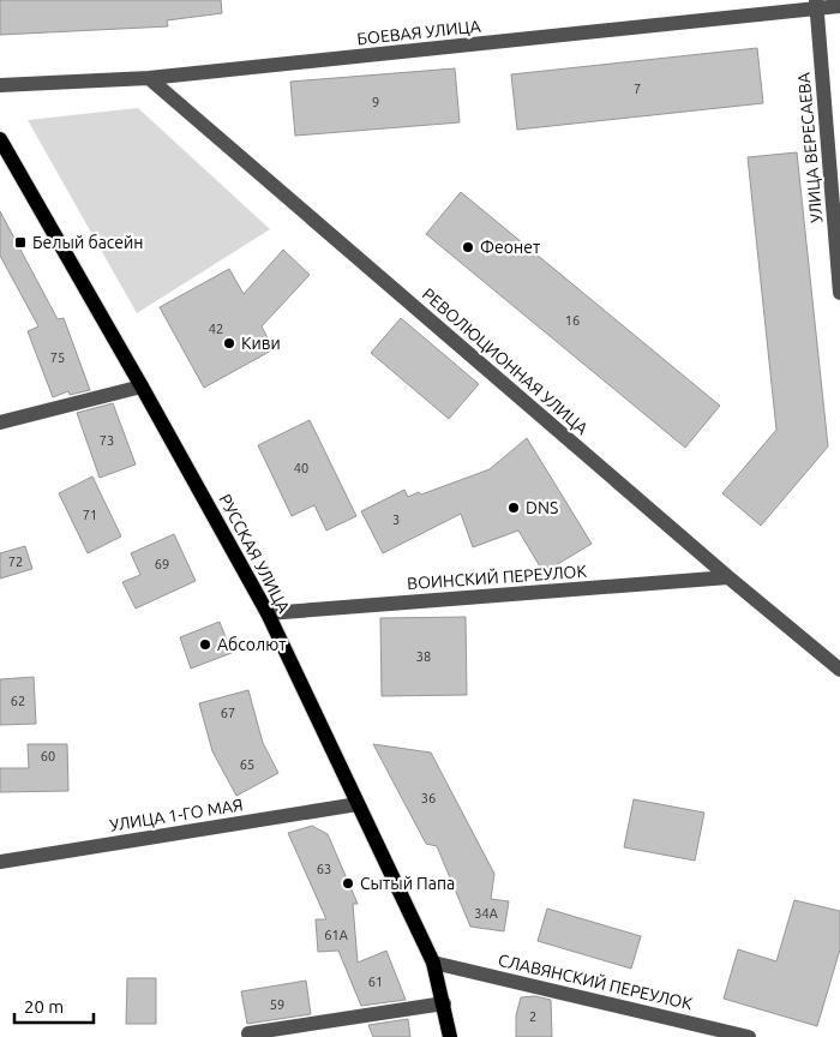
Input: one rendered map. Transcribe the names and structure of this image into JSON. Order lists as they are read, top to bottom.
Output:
{
  "streets": {
    "main road": ["РУССКАЯ УЛИЦА"],
    "street": [
      "БОЕВАЯ УЛИЦА",
      "УЛИЦА ВЕРЕСАЕВА",
      "РЕВОЛЮЦИОННАЯ УЛИЦА",
      "ВОИНСКИЙ ПЕРЕУЛОК",
      "УЛИЦА 1-ГО МАЯ",
      "СЛАВЯНСКИЙ ПЕРЕУЛОК"
    ]
  },
  "crossings": [
    ["БОЕВАЯ УЛИЦА", "УЛИЦА ВЕРЕСАЕВА"],
    ["БОЕВАЯ УЛИЦА", "РЕВОЛЮЦИОННАЯ УЛИЦА"],
    ["РЕВОЛЮЦИОННАЯ УЛИЦА", "ВОИНСКИЙ ПЕРЕУЛОК"],
    ["РУССКАЯ УЛИЦА", "ВОИНСКИЙ ПЕРЕУЛОК"],
    ["РУССКАЯ УЛИЦА", "УЛИЦА 1-ГО МАЯ"],
    ["РУССКАЯ УЛИЦА", "СЛАВЯНСКИЙ ПЕРЕУЛОК"]
  ],
  "places": {
    "transit": ["Белый басейн"],
    "other": [
      "Феонет",
      "Киви",
      "DNS",
      "Абсолют",
      "Сытый Папа"
    ]
  },
  "house_numbers": [
    "7",
    "9",
    "16",
    "42",
    "75",
    "73",
    "40",
    "71",
    "3",
    "72",
    "69",
    "38",
    "62",
    "67",
    "60",
    "65",
    "36",
    "63",
    "34А",
    "61А",
    "61",
    "59",
    "2"
  ],
  "scale_bar": "20 m"
}
